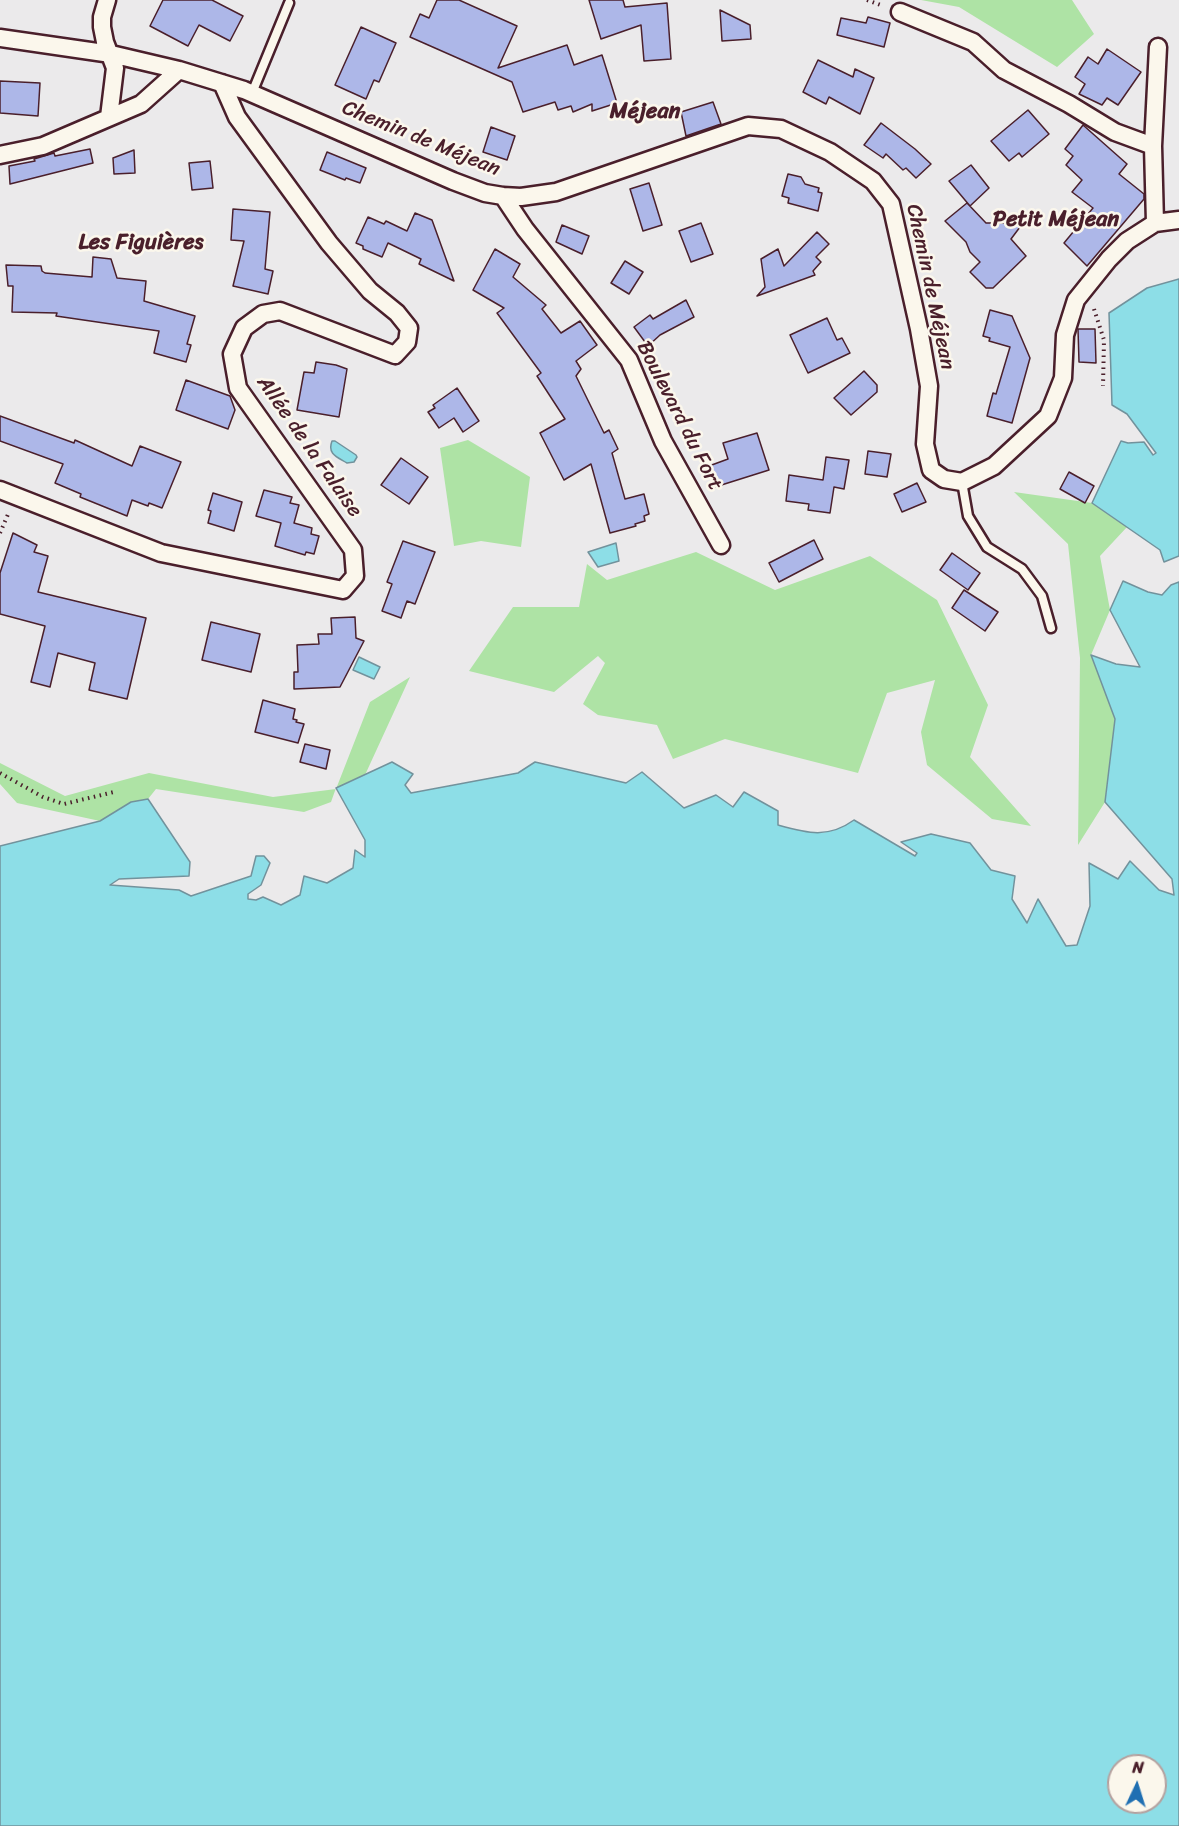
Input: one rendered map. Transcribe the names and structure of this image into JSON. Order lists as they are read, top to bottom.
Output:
{
  "streets": {
    "street": ["Chemin de Méjean", "Boulevard du Fort", "Allée de la Falaise"]
  },
  "crossings": [
    ["Chemin de Méjean", "Boulevard du Fort"],
    ["Chemin de Méjean", "Allée de la Falaise"]
  ],
  "districts": ["Méjean", "Petit Méjean", "Les Figuières"],
  "north": "top"
}
